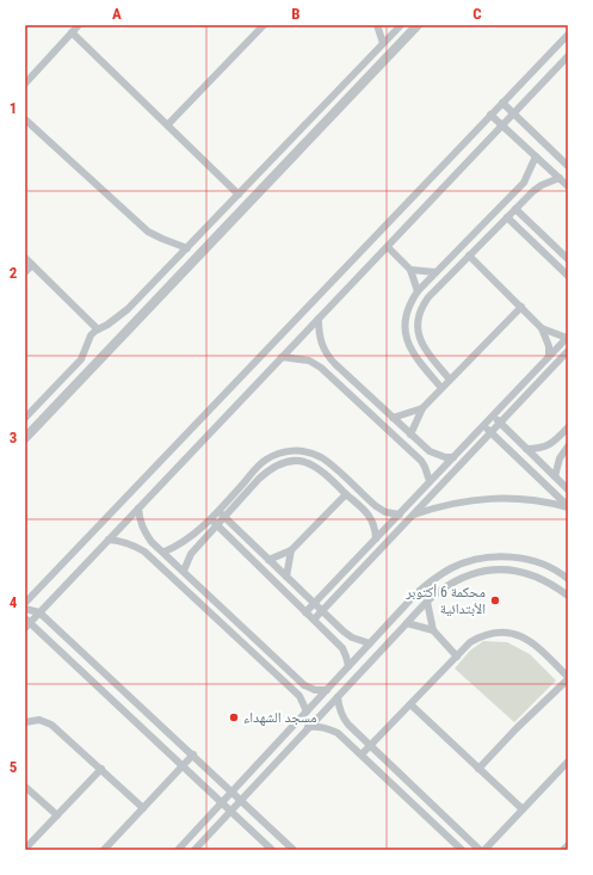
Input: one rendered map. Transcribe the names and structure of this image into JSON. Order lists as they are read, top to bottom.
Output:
{
  "places": ["محكمة 6 أكتوبر الأبتدائية", "مسجد الشهداء"],
  "grid": {
    "columns": ["A", "B", "C"],
    "rows": [
      "1",
      "2",
      "3",
      "4",
      "5"
    ]
  }
}
